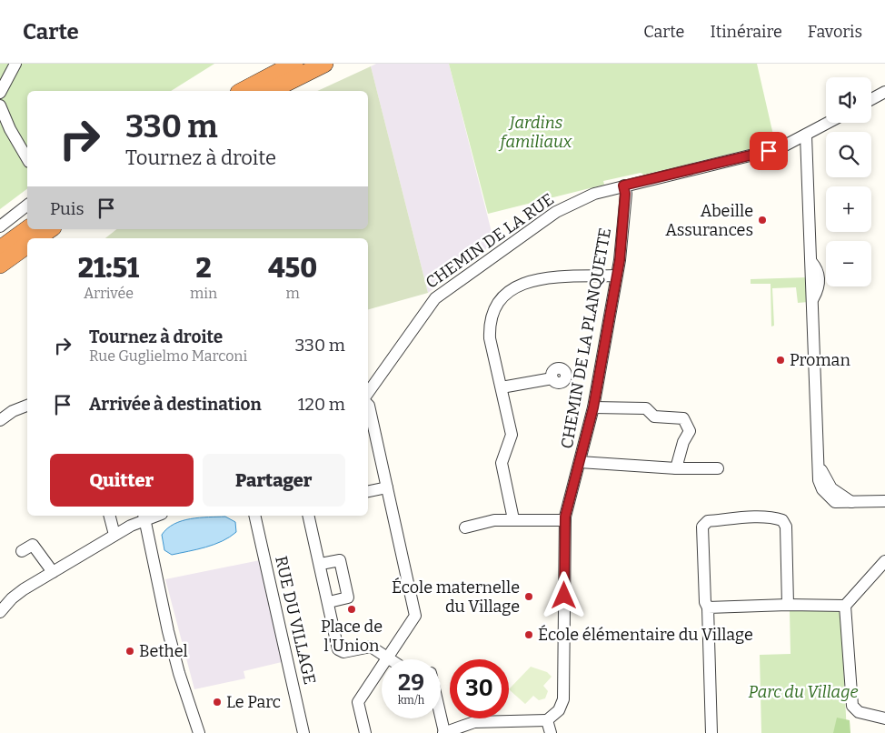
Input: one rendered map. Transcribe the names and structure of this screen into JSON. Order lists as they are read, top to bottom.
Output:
{
  "streets": {
    "street": ["CHEMIN DE LA RUE", "CHEMIN DE LA PLANQUETTE", "RUE DU VILLAGE"]
  },
  "crossings": [
    ["CHEMIN DE LA RUE", "CHEMIN DE LA PLANQUETTE"]
  ],
  "parks": ["Jardins familiaux", "Parc du Village"],
  "places": [
    "Abeille Assurances",
    "Proman",
    "École maternelle du Village",
    "Place de l'Union",
    "École élémentaire du Village",
    "Bethel",
    "Le Parc"
  ],
  "page": {
    "header": "Carte",
    "nav": ["Carte", "Itinéraire", "Favoris"],
    "map_buttons": ["+", "−"],
    "turn": ["330 m", "Tournez à droite"],
    "then": "Puis",
    "eta": [
      "21:51",
      "Arrivée",
      "2",
      "min",
      "450",
      "m"
    ],
    "list": [
      {
        "name": "Tournez à droite",
        "note": "Rue Guglielmo Marconi",
        "value": "330 m"
      },
      {
        "name": "Arrivée à destination",
        "value": "120 m"
      }
    ],
    "buttons": ["Quitter", "Partager"],
    "speed": "29 km/h",
    "limit": "30"
  }
}
